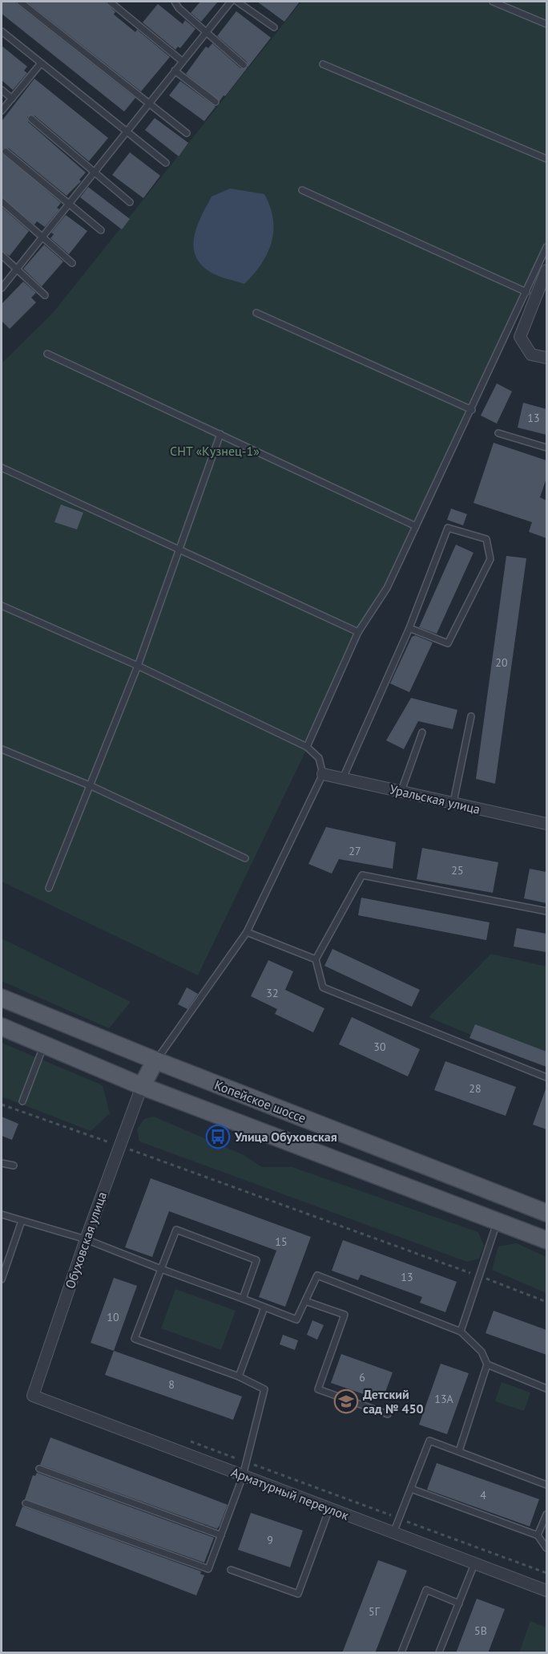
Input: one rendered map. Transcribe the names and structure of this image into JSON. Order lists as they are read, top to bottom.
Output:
{
  "streets": {
    "main road": ["Копейское шоссе"],
    "street": ["Уральская улица", "Обуховская улица", "Арматурный переулок"]
  },
  "crossings": [
    ["Обуховская улица", "Арматурный переулок"]
  ],
  "parks": ["СНТ «Кузнец-1»"],
  "places": {
    "bus stop": ["Улица Обуховская"],
    "school or university": ["Детский сад № 450"]
  },
  "house_numbers": [
    "13",
    "20",
    "27",
    "25",
    "32",
    "30",
    "28",
    "15",
    "13",
    "10",
    "6",
    "8",
    "13А",
    "4",
    "9",
    "5Г",
    "5В"
  ]
}
